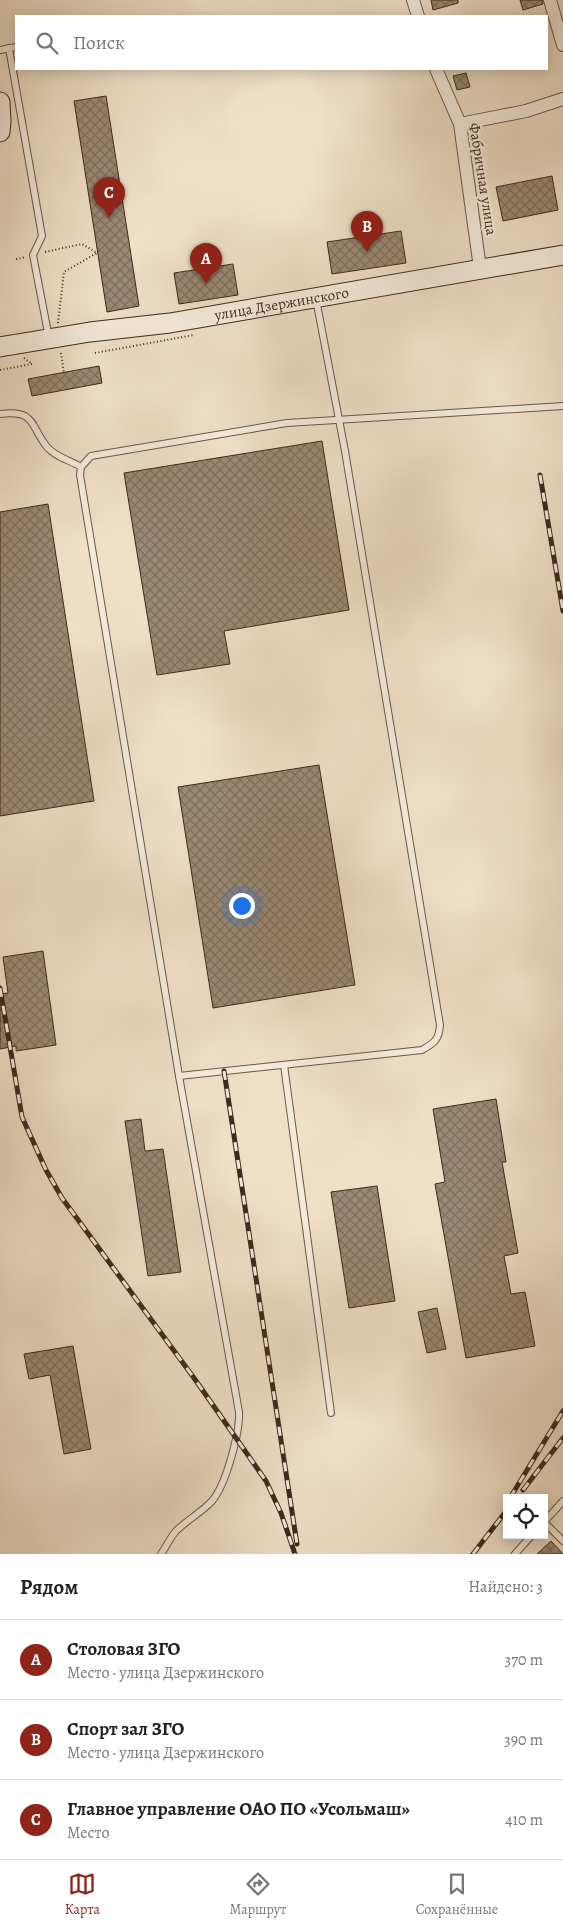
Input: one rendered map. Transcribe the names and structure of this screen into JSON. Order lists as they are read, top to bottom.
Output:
{
  "streets": {
    "street": ["Фабричная улица", "улица Дзержинского"]
  },
  "crossings": [
    ["Фабричная улица", "улица Дзержинского"]
  ],
  "page": {
    "search": "Поиск",
    "pins": ["C", "B", "A"],
    "heading": ["Рядом", "Найдено: 3"],
    "list": [
      {
        "mark": "A",
        "name": "Столовая ЗГО",
        "note": "Место · улица Дзержинского",
        "value": "370 m"
      },
      {
        "mark": "B",
        "name": "Спорт зал ЗГО",
        "note": "Место · улица Дзержинского",
        "value": "390 m"
      },
      {
        "mark": "C",
        "name": "Главное управление ОАО ПО «Усольмаш»",
        "note": "Место",
        "value": "410 m"
      }
    ],
    "nav": ["Карта", "Маршрут", "Сохранённые"]
  }
}
